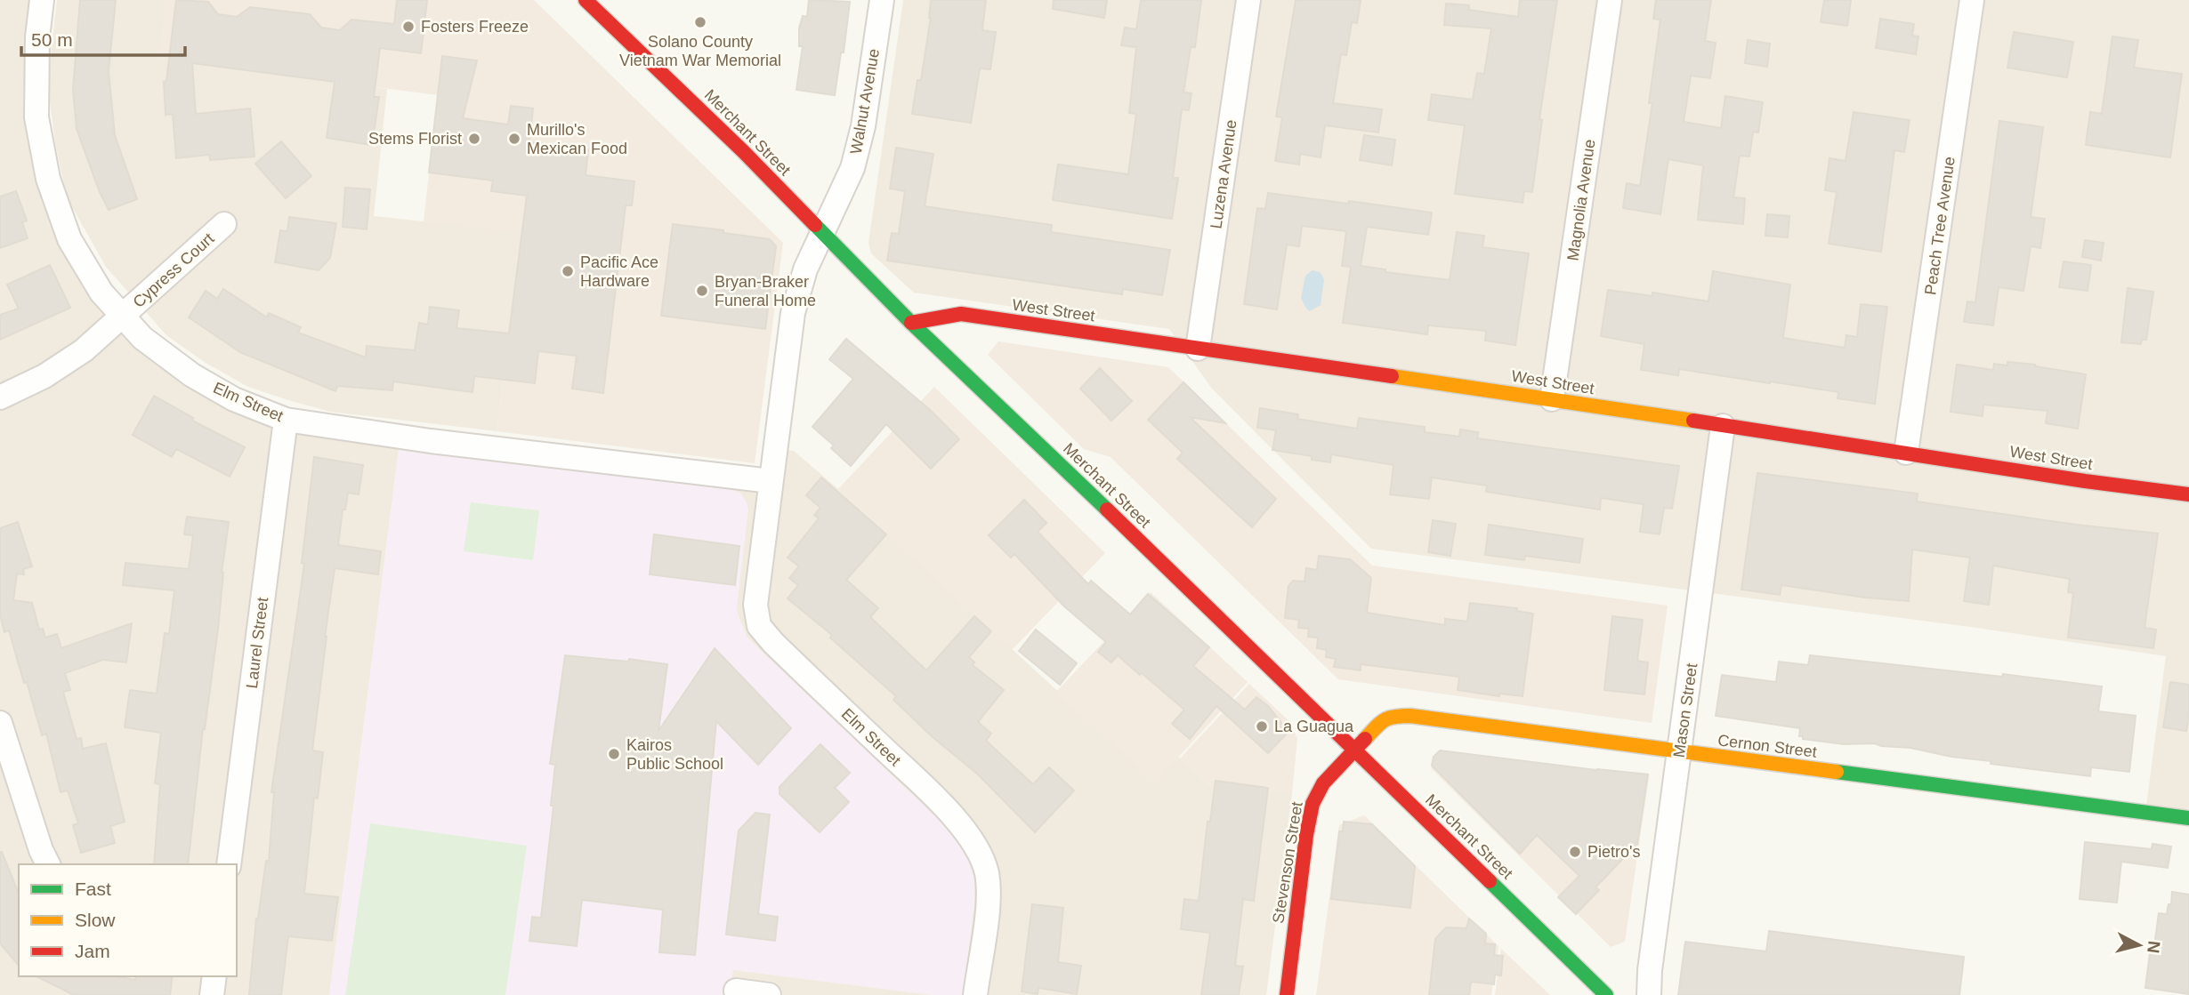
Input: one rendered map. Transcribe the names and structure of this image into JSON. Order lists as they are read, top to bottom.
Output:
{
  "streets": {
    "street": [
      "Walnut Avenue",
      "Merchant Street",
      "Luzena Avenue",
      "Magnolia Avenue",
      "Peach Tree Avenue",
      "Cypress Court",
      "West Street",
      "Elm Street",
      "Laurel Street",
      "Mason Street",
      "Cernon Street",
      "Stevenson Street"
    ]
  },
  "crossings": [
    ["Walnut Avenue", "Merchant Street"],
    ["Walnut Avenue", "Elm Street"],
    ["Merchant Street", "West Street"],
    ["Merchant Street", "Elm Street"],
    ["Merchant Street", "Cernon Street"],
    ["Merchant Street", "Stevenson Street"],
    ["Luzena Avenue", "West Street"],
    ["Magnolia Avenue", "West Street"],
    ["Peach Tree Avenue", "West Street"],
    ["Cypress Court", "Elm Street"],
    ["West Street", "Mason Street"],
    ["Elm Street", "Laurel Street"],
    ["Mason Street", "Cernon Street"],
    ["Cernon Street", "Stevenson Street"]
  ],
  "places": [
    "Solano County Vietnam War Memorial",
    "Fosters Freeze",
    "Stems Florist",
    "Murillo's Mexican Food",
    "Pacific Ace Hardware",
    "Bryan-Braker Funeral Home",
    "La Guagua",
    "Kairos Public School",
    "Pietro's"
  ],
  "legend": ["Fast", "Slow", "Jam"],
  "scale_bar": "50 m",
  "north": "right"
}
